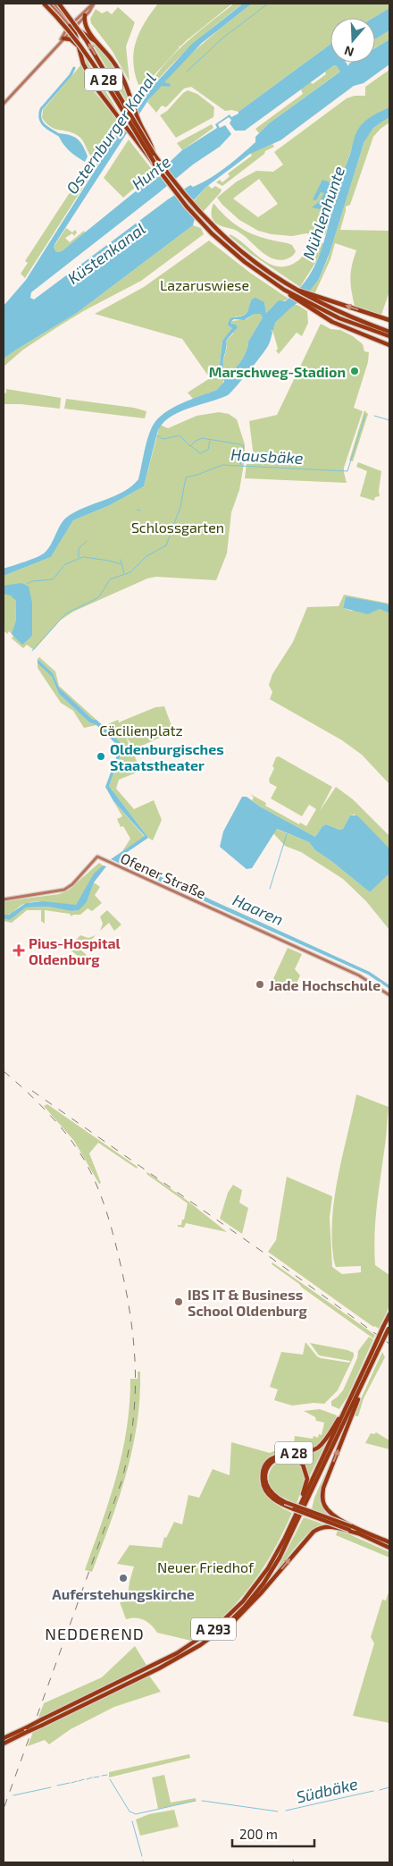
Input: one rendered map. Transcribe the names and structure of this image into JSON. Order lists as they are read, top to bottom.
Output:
{
  "streets": {
    "highway": ["A 28", "A 293"],
    "main road": ["Ofener Straße"]
  },
  "crossings": [
    ["A 28", "A 293"]
  ],
  "districts": ["NEDDEREND"],
  "water": [
    "Osternburger Kanal",
    "Hunte",
    "Mühlenhunte",
    "Küstenkanal",
    "Hausbäke",
    "Haaren",
    "Südbäke"
  ],
  "parks": [
    "Lazaruswiese",
    "Schlossgarten",
    "Cäcilienplatz",
    "Neuer Friedhof"
  ],
  "places": {
    "other": [
      "Marschweg-Stadion",
      "Oldenburgisches Staatstheater",
      "Jade Hochschule",
      "IBS IT & Business School Oldenburg",
      "Auferstehungskirche"
    ],
    "health": ["Pius-Hospital Oldenburg"]
  },
  "scale_bar": "200 m",
  "north": "bottom"
}
